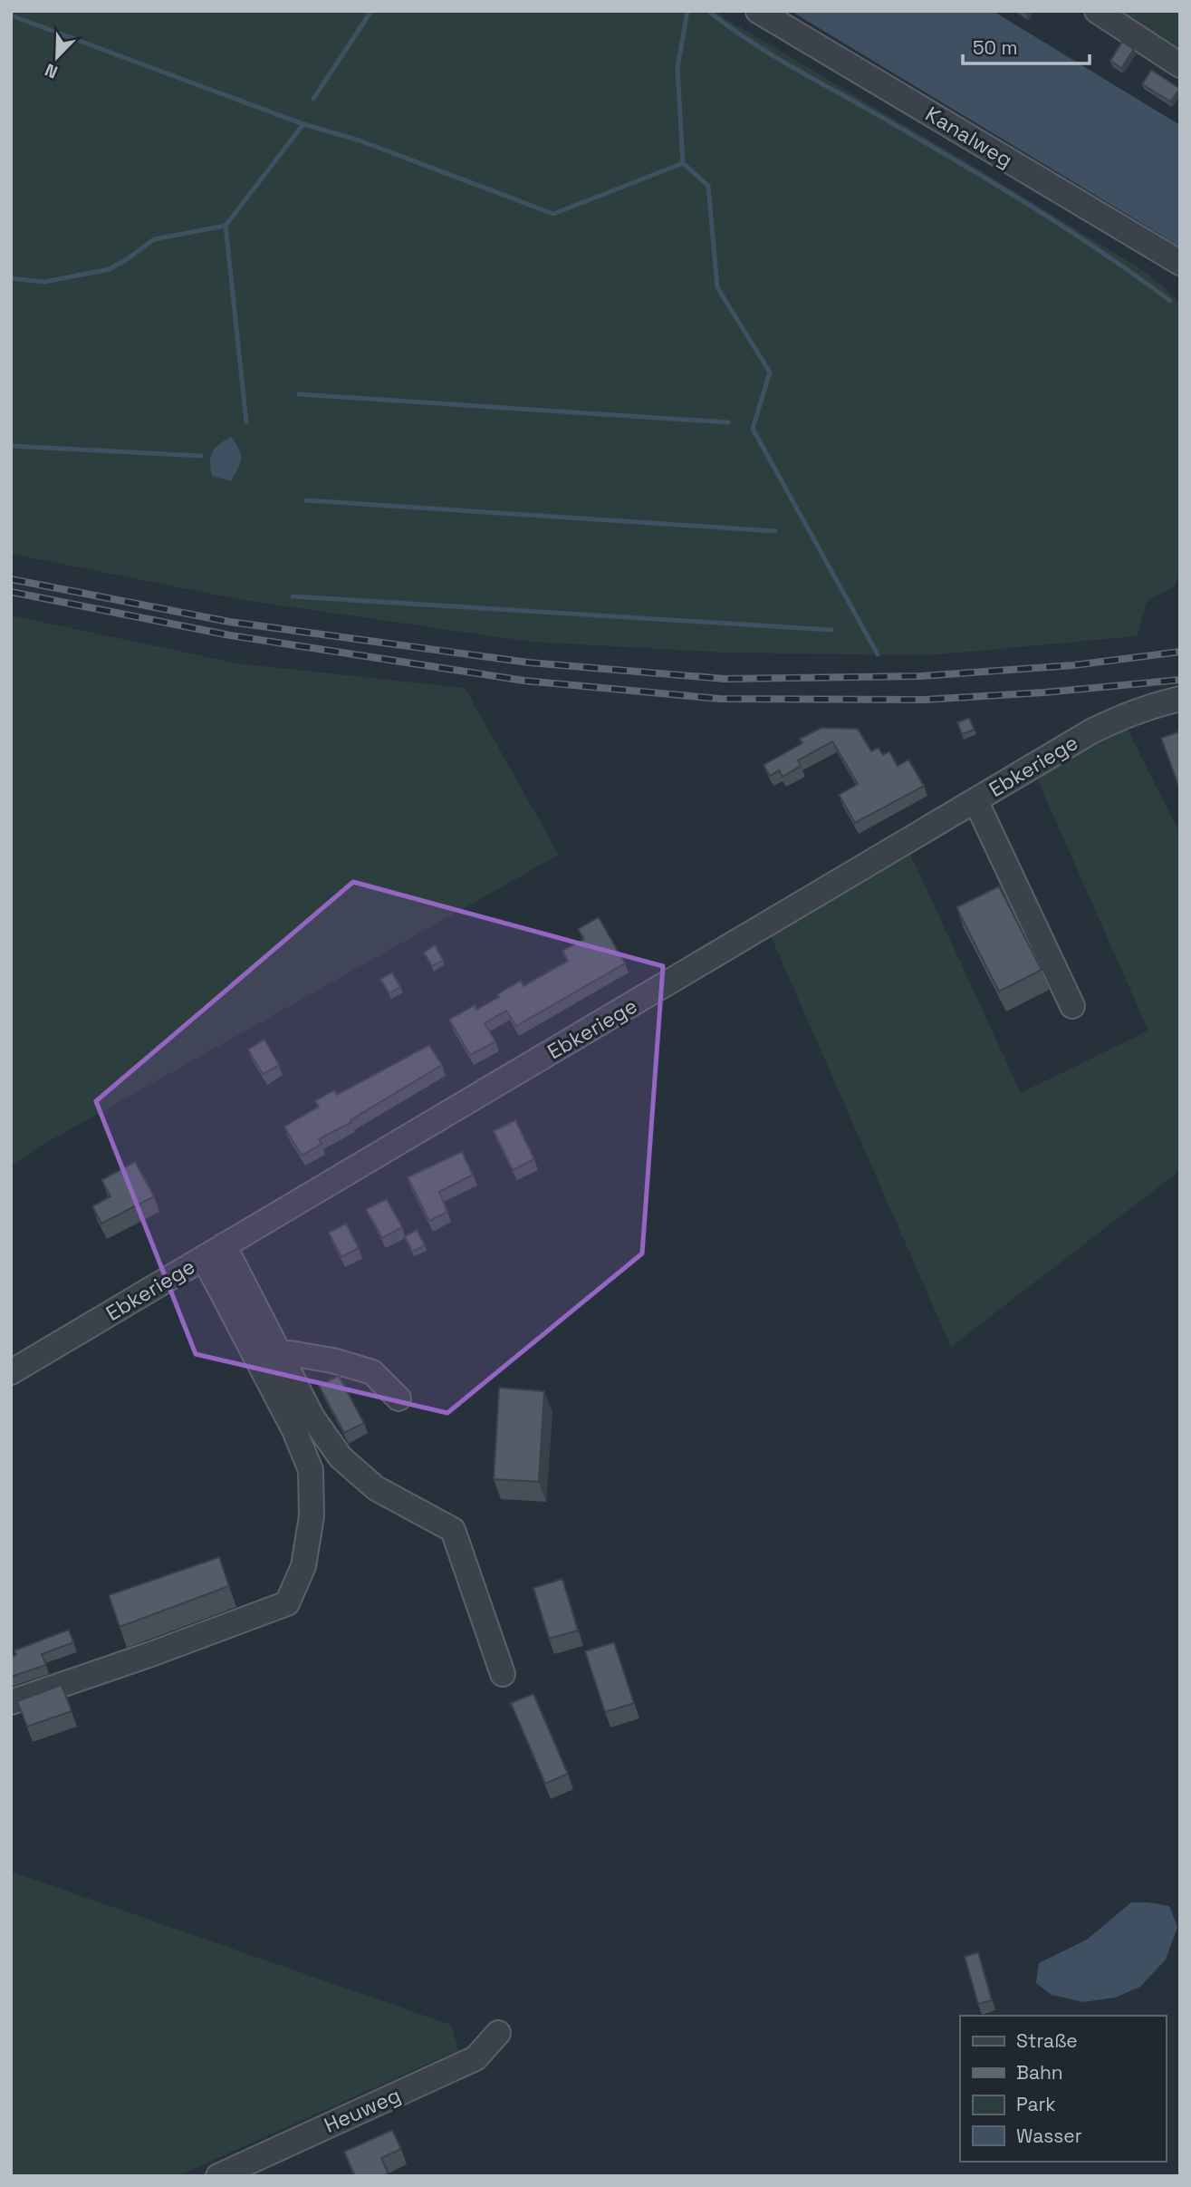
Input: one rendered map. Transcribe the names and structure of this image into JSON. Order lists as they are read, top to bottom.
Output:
{
  "streets": {
    "street": ["Kanalweg", "Ebkeriege", "Heuweg"]
  },
  "legend": [
    "Straße",
    "Bahn",
    "Park",
    "Wasser"
  ],
  "scale_bar": "50 m",
  "north": "bottom left"
}
